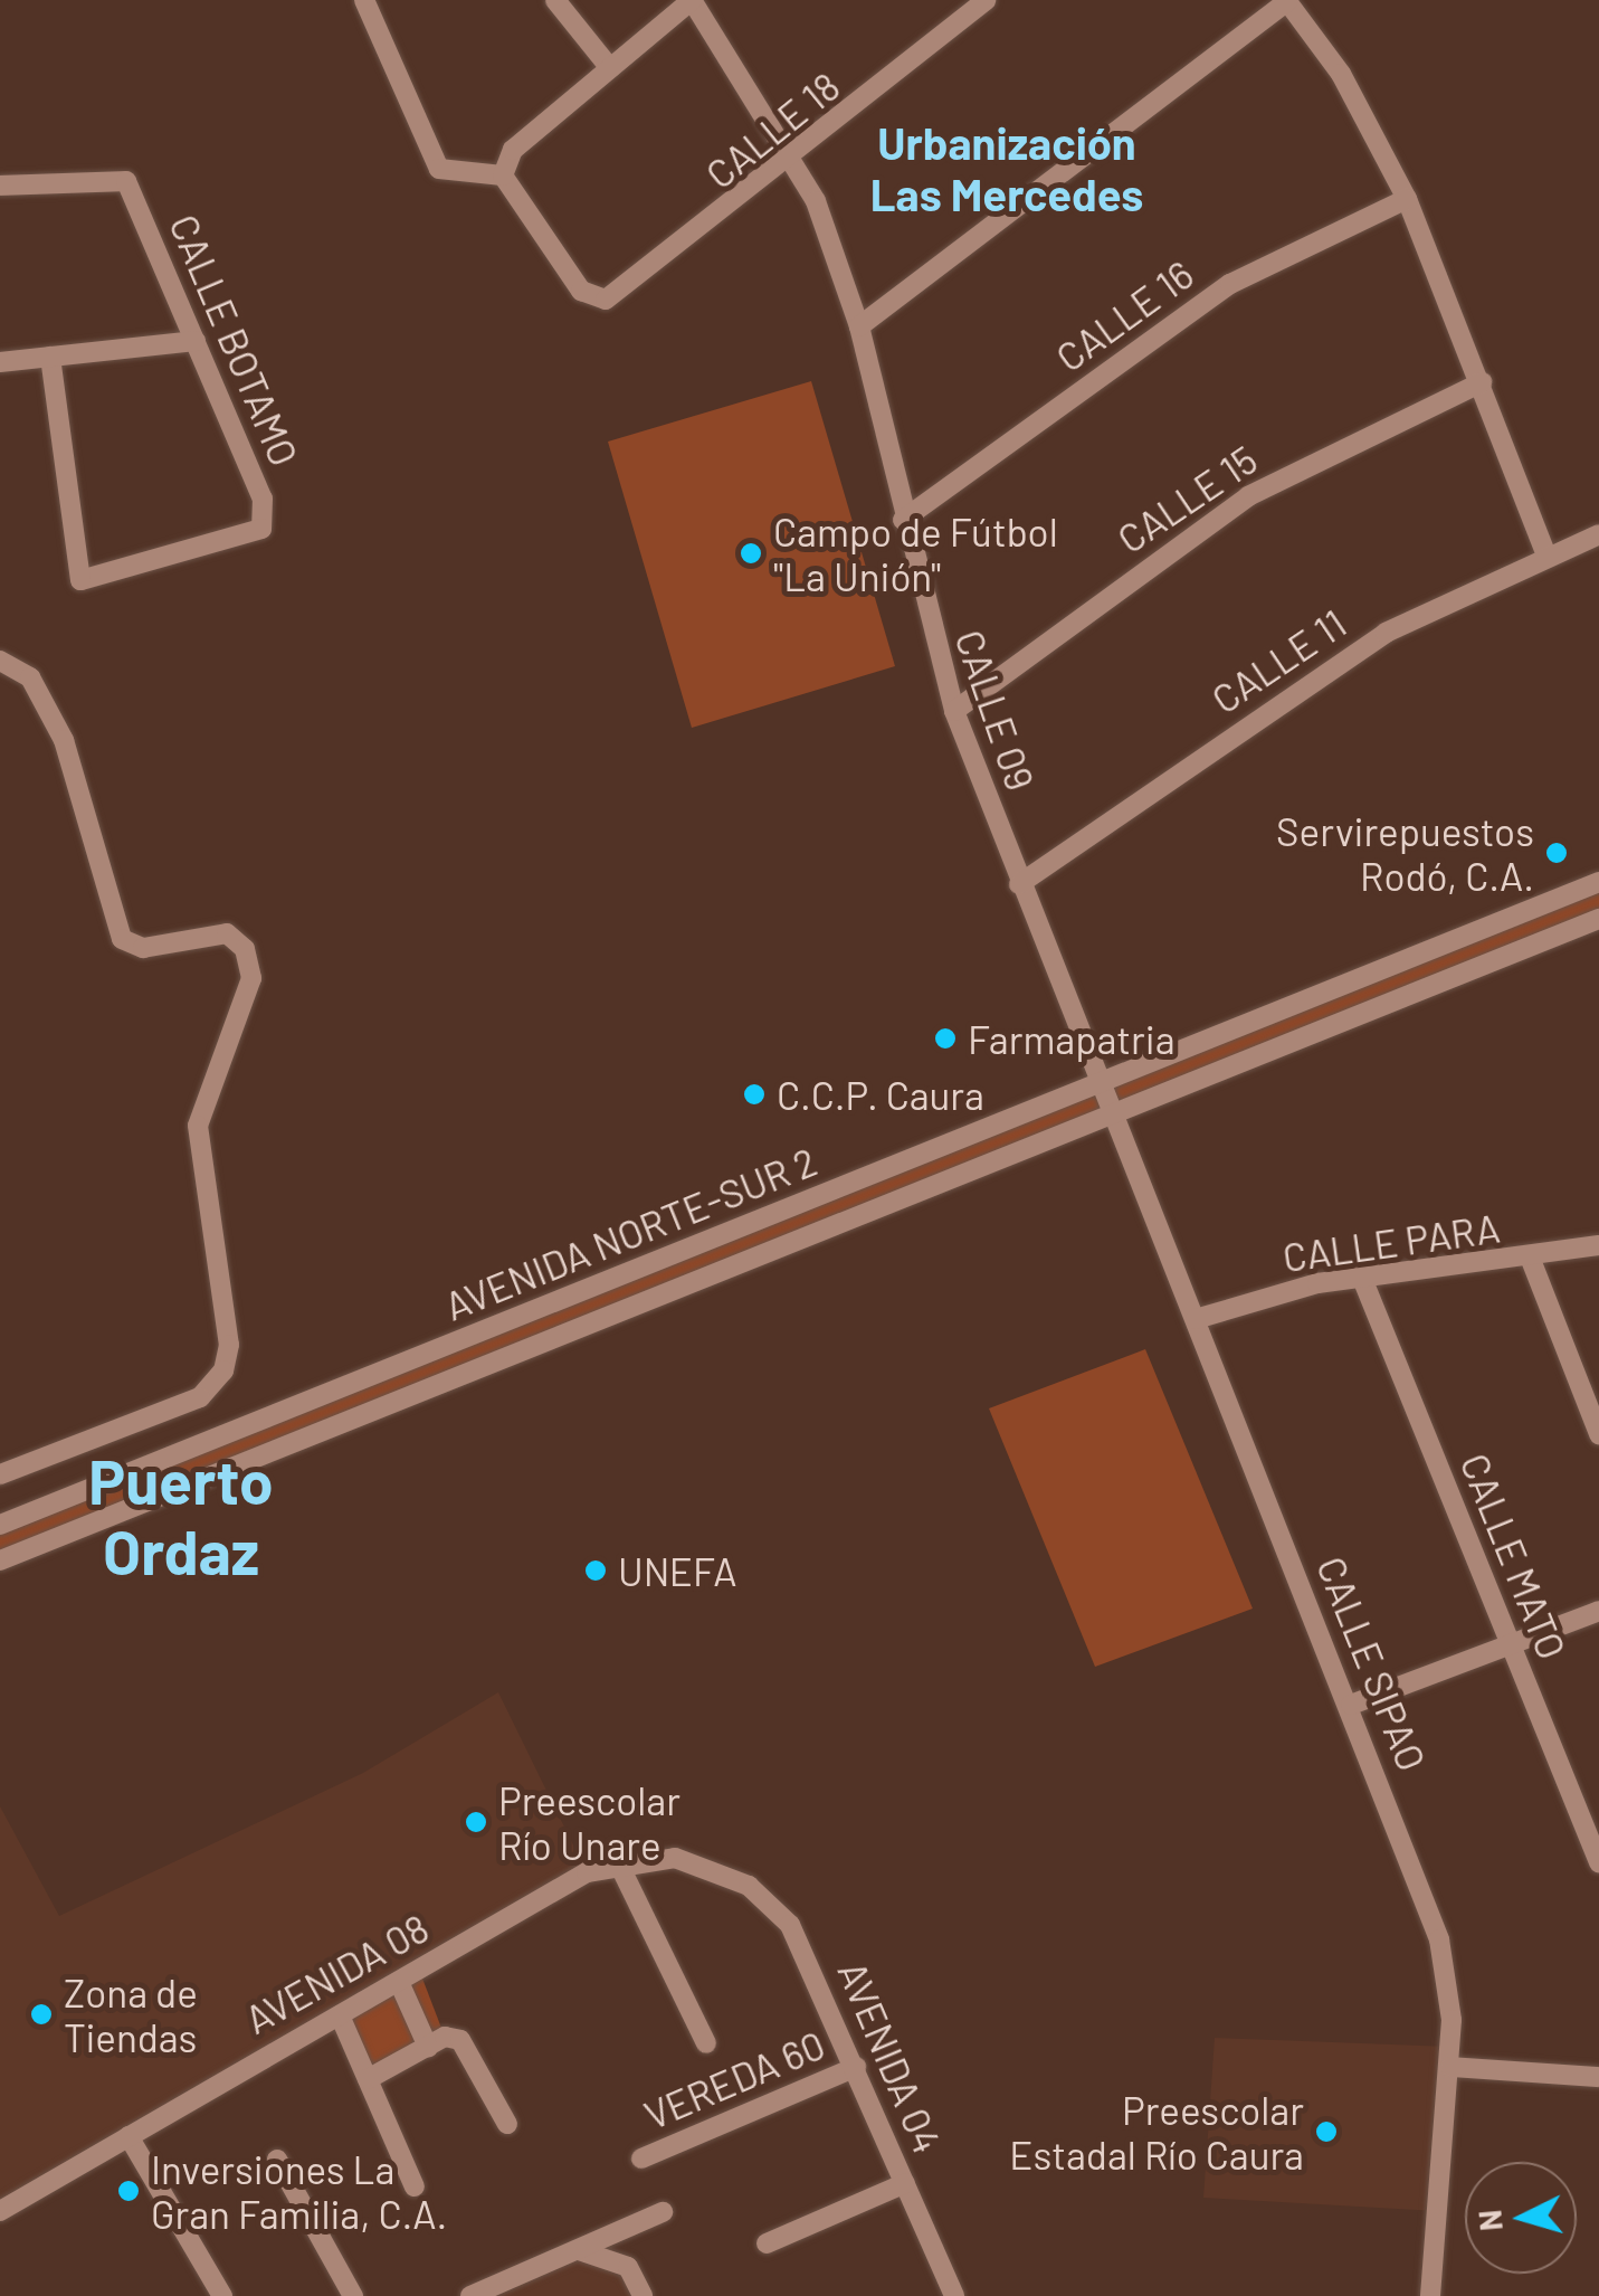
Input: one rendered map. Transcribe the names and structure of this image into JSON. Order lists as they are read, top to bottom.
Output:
{
  "streets": {
    "street": [
      "CALLE 18",
      "CALLE 16",
      "CALLE BOTAMO",
      "CALLE 15",
      "CALLE 11",
      "CALLE 09",
      "AVENIDA NORTE-SUR 2",
      "CALLE PARA",
      "CALLE MATO",
      "CALLE SIPAO",
      "AVENIDA 08",
      "AVENIDA 04",
      "VEREDA 60"
    ]
  },
  "crossings": [
    ["CALLE 18", "CALLE 09"],
    ["CALLE 16", "CALLE 09"],
    ["CALLE 15", "CALLE 09"],
    ["CALLE 11", "CALLE 09"],
    ["CALLE 09", "AVENIDA NORTE-SUR 2"],
    ["CALLE 09", "CALLE SIPAO"],
    ["AVENIDA NORTE-SUR 2", "CALLE SIPAO"],
    ["CALLE PARA", "CALLE MATO"],
    ["CALLE PARA", "CALLE SIPAO"],
    ["AVENIDA 08", "AVENIDA 04"],
    ["AVENIDA 04", "VEREDA 60"]
  ],
  "districts": ["Urbanización Las Mercedes", "Puerto Ordaz"],
  "places": [
    "Campo de Fútbol \"La Unión\"",
    "Servirepuestos Rodó, C.A.",
    "Farmapatria",
    "C.C.P. Caura",
    "UNEFA",
    "Preescolar Río Unare",
    "Zona de Tiendas",
    "Preescolar Estadal Río Caura",
    "Inversiones La Gran Familia, C.A."
  ],
  "north": "left"
}
